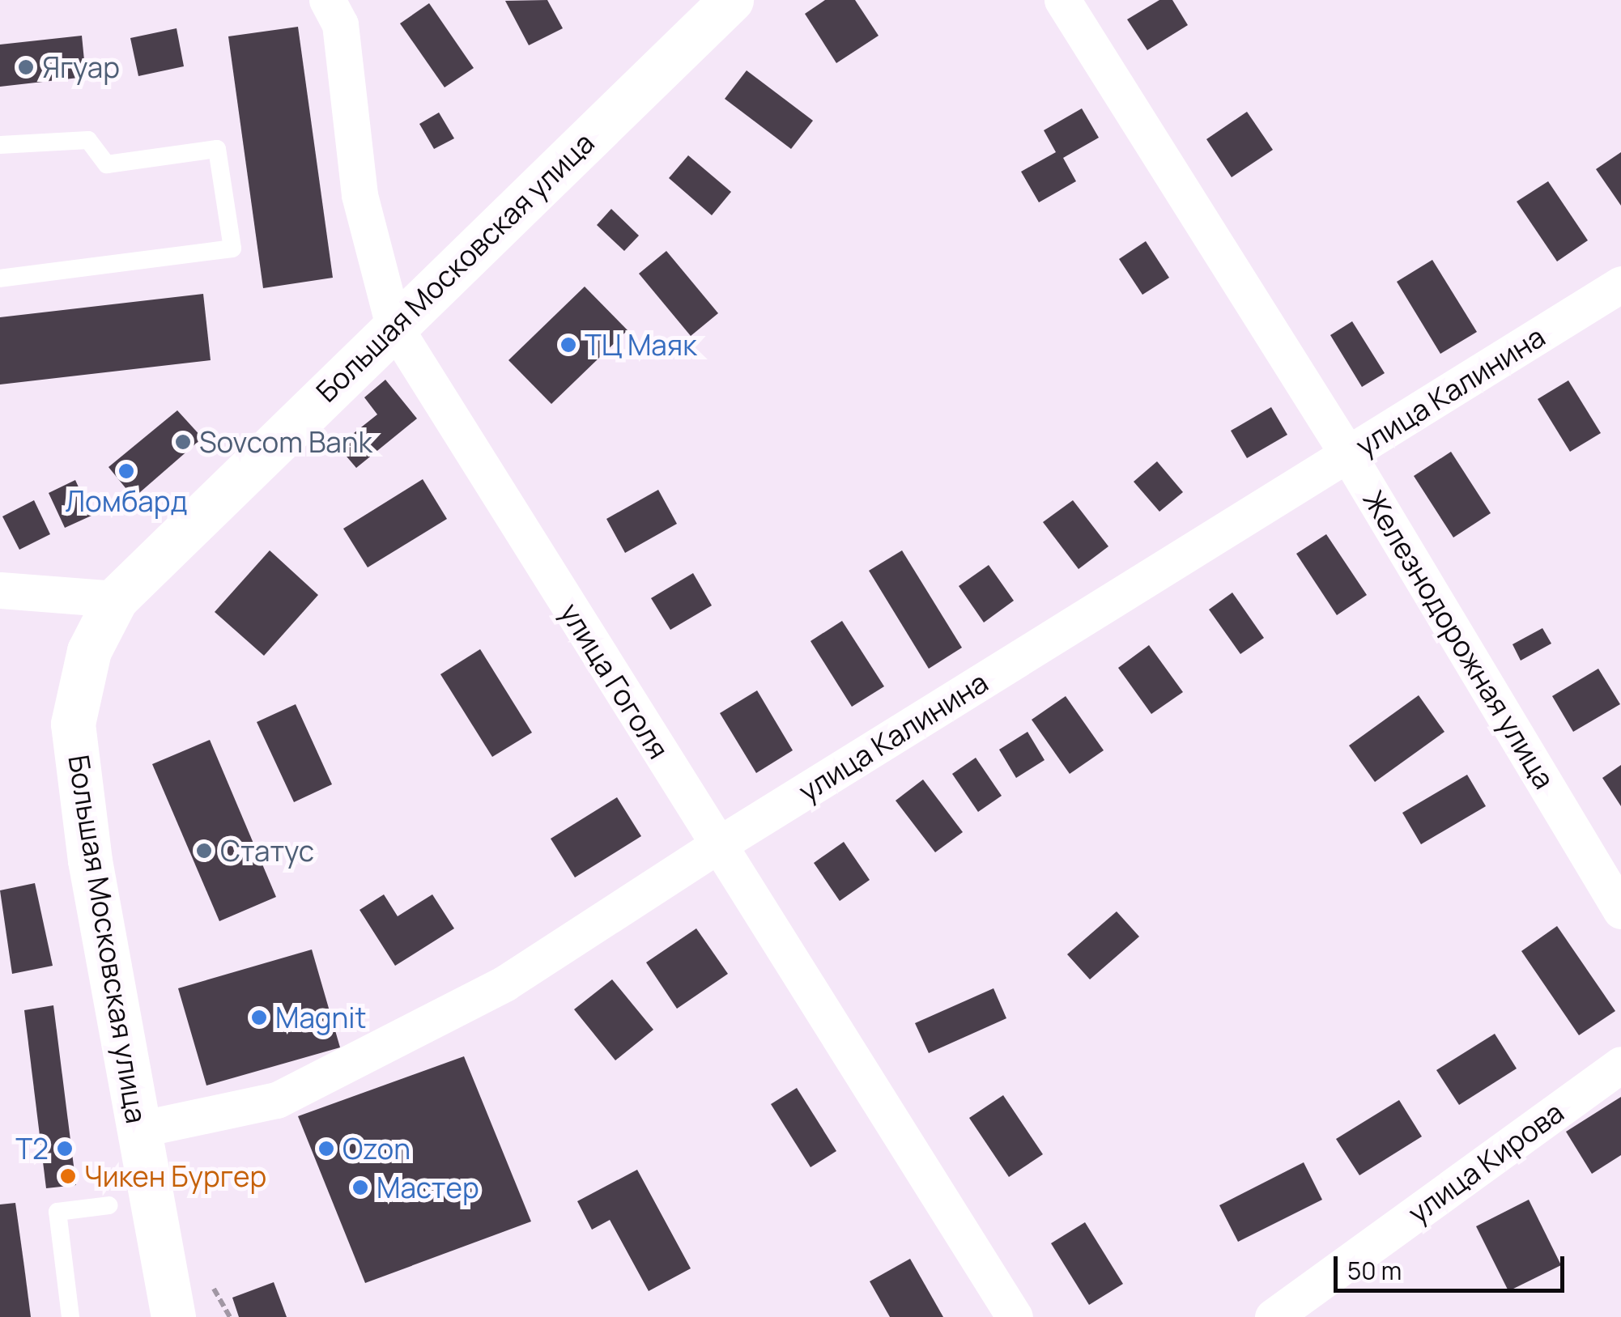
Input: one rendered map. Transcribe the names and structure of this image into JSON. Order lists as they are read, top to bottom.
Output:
{
  "streets": {
    "main road": ["Большая Московская улица"],
    "street": [
      "улица Калинина",
      "Железнодорожная улица",
      "улица Гоголя",
      "улица Кирова"
    ]
  },
  "crossings": [
    ["Большая Московская улица", "улица Калинина"],
    ["Большая Московская улица", "улица Гоголя"],
    ["улица Калинина", "Железнодорожная улица"],
    ["улица Калинина", "улица Гоголя"]
  ],
  "places": [
    "Ягуар",
    "ТЦ Маяк",
    "Sovcom Bank",
    "Ломбард",
    "Статус",
    "Magnit",
    "T2",
    "Ozon",
    "Чикен Бургер",
    "Мастер"
  ],
  "scale_bar": "50 m"
}
